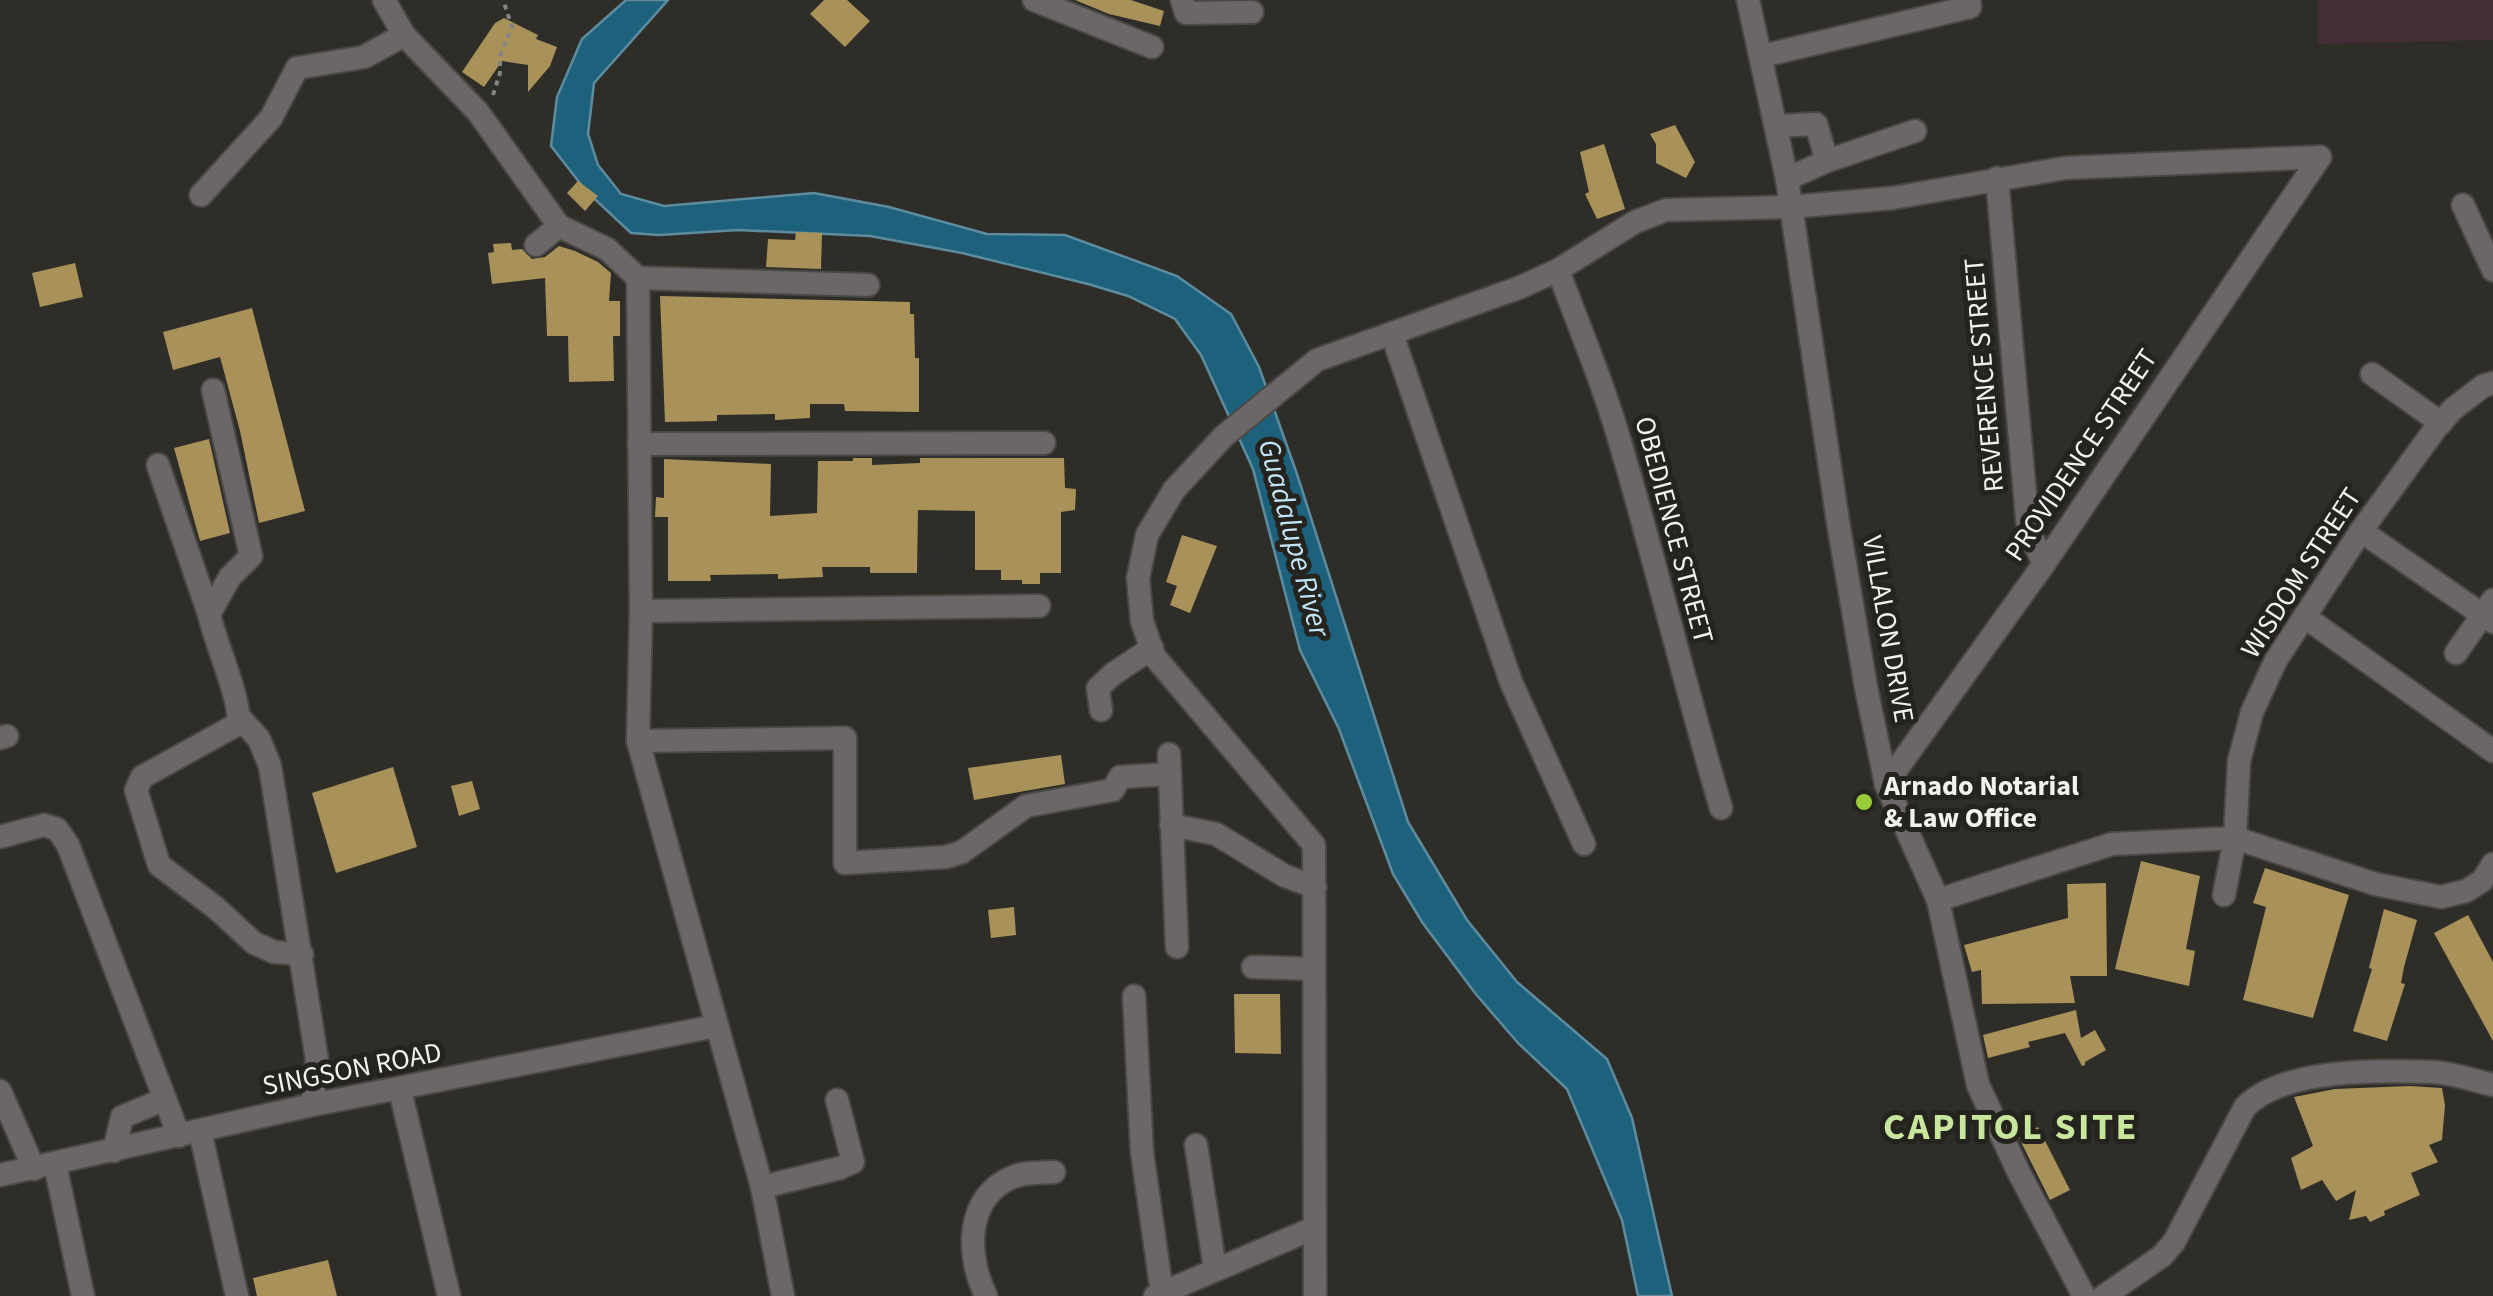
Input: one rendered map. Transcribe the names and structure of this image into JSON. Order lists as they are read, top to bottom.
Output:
{
  "streets": {
    "street": [
      "REVERENCE STREET",
      "PROVIDENCE STREET",
      "OBEDIENCE STREET",
      "WISDOM STREET",
      "VILLALON DRIVE",
      "SINGSON ROAD"
    ]
  },
  "crossings": [
    ["REVERENCE STREET", "PROVIDENCE STREET"],
    ["PROVIDENCE STREET", "VILLALON DRIVE"]
  ],
  "districts": ["CAPITOL SITE"],
  "water": ["Guadalupe River"],
  "places": ["Arnado Notarial & Law Office"]
}
